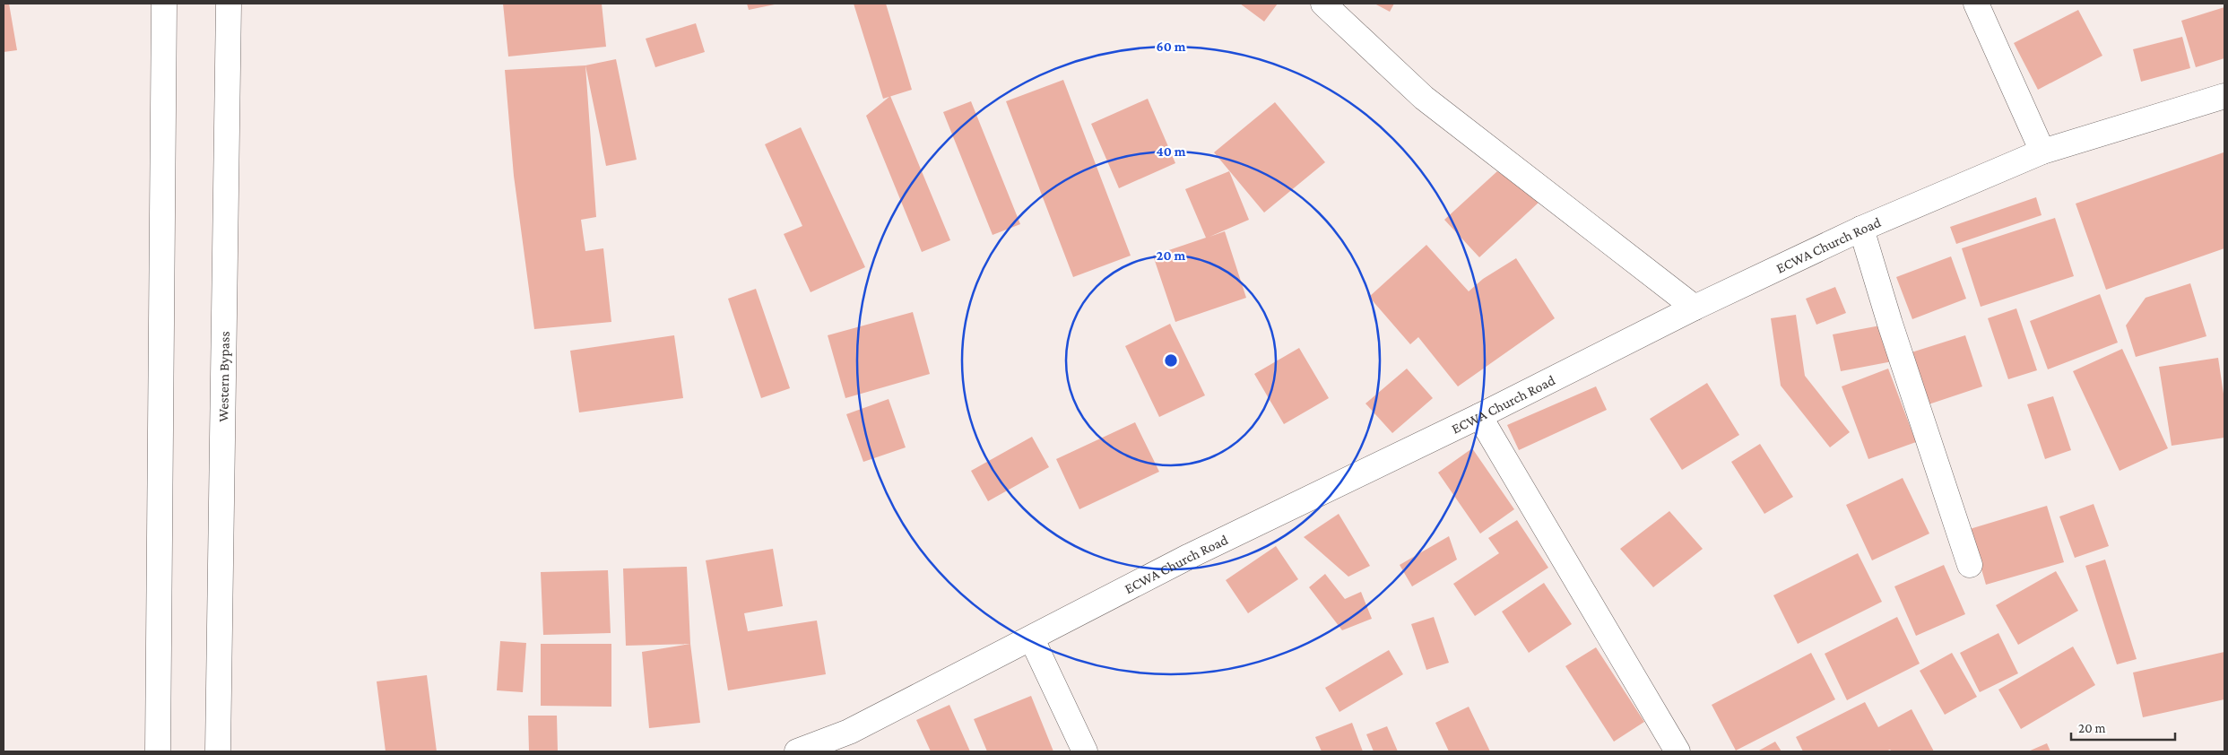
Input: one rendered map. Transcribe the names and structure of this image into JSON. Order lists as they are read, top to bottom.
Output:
{
  "streets": {
    "street": ["ECWA Church Road", "Western Bypass"]
  },
  "scale_bar": "20 m",
  "rings": ["60 m", "40 m", "20 m"]
}
